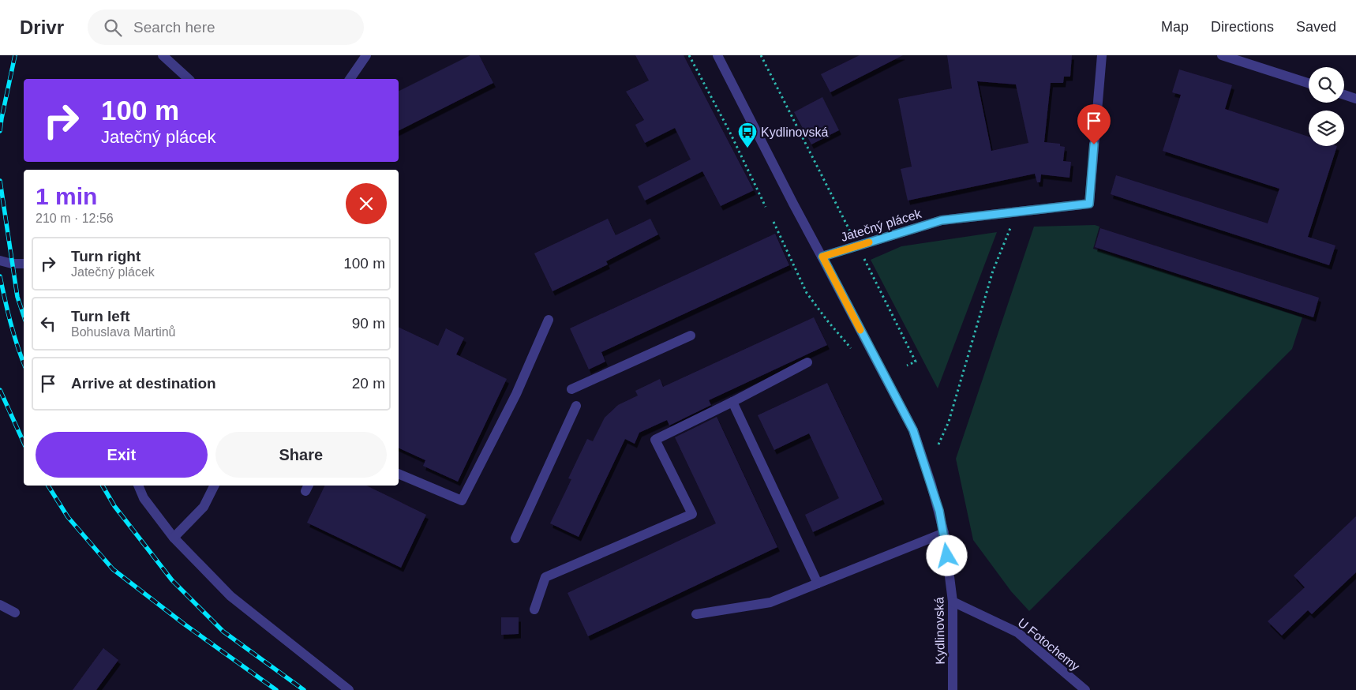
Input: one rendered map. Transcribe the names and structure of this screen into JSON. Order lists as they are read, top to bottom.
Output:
{
  "streets": {
    "street": ["Jatečný plácek", "Kydlinovská", "U Fotochemy"]
  },
  "crossings": [
    ["Jatečný plácek", "Kydlinovská"],
    ["Kydlinovská", "U Fotochemy"]
  ],
  "places": {
    "bus stop": ["Kydlinovská"]
  },
  "page": {
    "header": "Drivr",
    "search": "Search here",
    "nav": ["Map", "Directions", "Saved"],
    "turn": ["100 m", "Jatečný plácek"],
    "heading": ["1 min", "210 m · 12:56"],
    "list": [
      {
        "name": "Turn right",
        "note": "Jatečný plácek",
        "value": "100 m"
      },
      {
        "name": "Turn left",
        "note": "Bohuslava Martinů",
        "value": "90 m"
      },
      {
        "name": "Arrive at destination",
        "value": "20 m"
      }
    ],
    "buttons": ["Exit", "Share"]
  }
}
